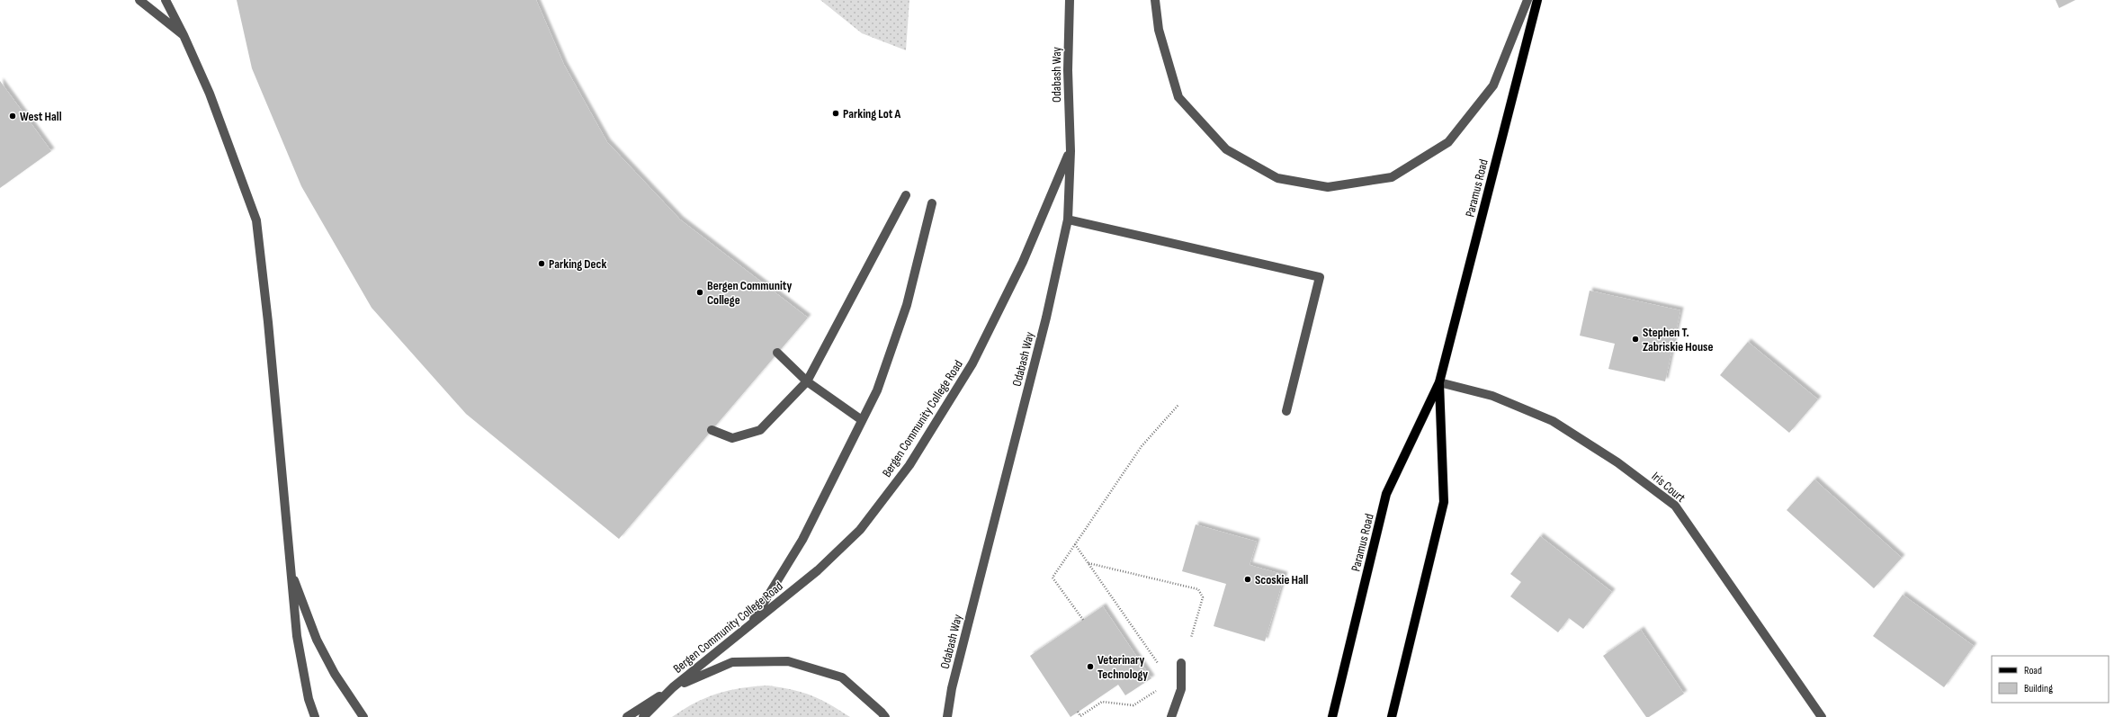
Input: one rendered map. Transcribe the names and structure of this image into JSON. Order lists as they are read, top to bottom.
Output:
{
  "streets": {
    "main road": ["Paramus Road"],
    "street": ["Odabash Way", "Bergen Community College Road", "Iris Court"]
  },
  "crossings": [
    ["Odabash Way", "Bergen Community College Road"],
    ["Paramus Road", "Iris Court"]
  ],
  "places": [
    "Parking Lot A",
    "West Hall",
    "Parking Deck",
    "Bergen Community College",
    "Stephen T. Zabriskie House",
    "Scoskie Hall",
    "Veterinary Technology"
  ],
  "legend": ["Road", "Building"]
}
